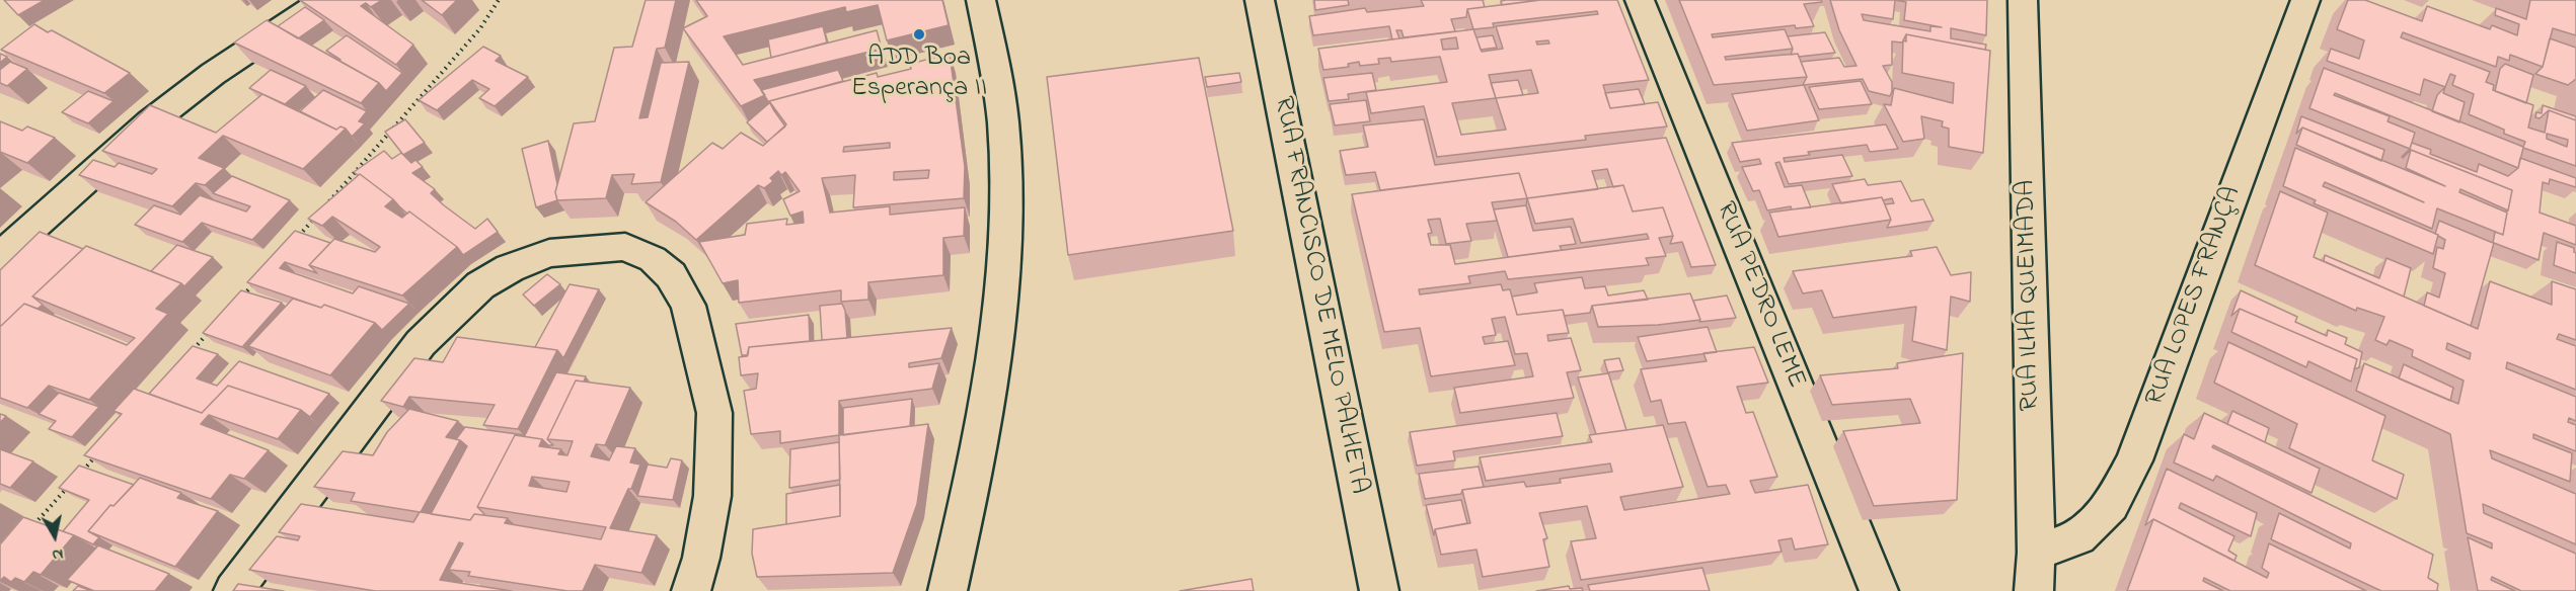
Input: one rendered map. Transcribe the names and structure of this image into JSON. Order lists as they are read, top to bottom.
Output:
{
  "streets": {
    "street": [
      "RUA FRANCISCO DE MELO PALHETA",
      "RUA PEDRO LEME",
      "RUA ILHA QUEIMADA",
      "RUA LOPES FRANÇA"
    ]
  },
  "crossings": [
    ["RUA ILHA QUEIMADA", "RUA LOPES FRANÇA"]
  ],
  "places": ["ADD Boa Esperança II"],
  "north": "bottom"
}
